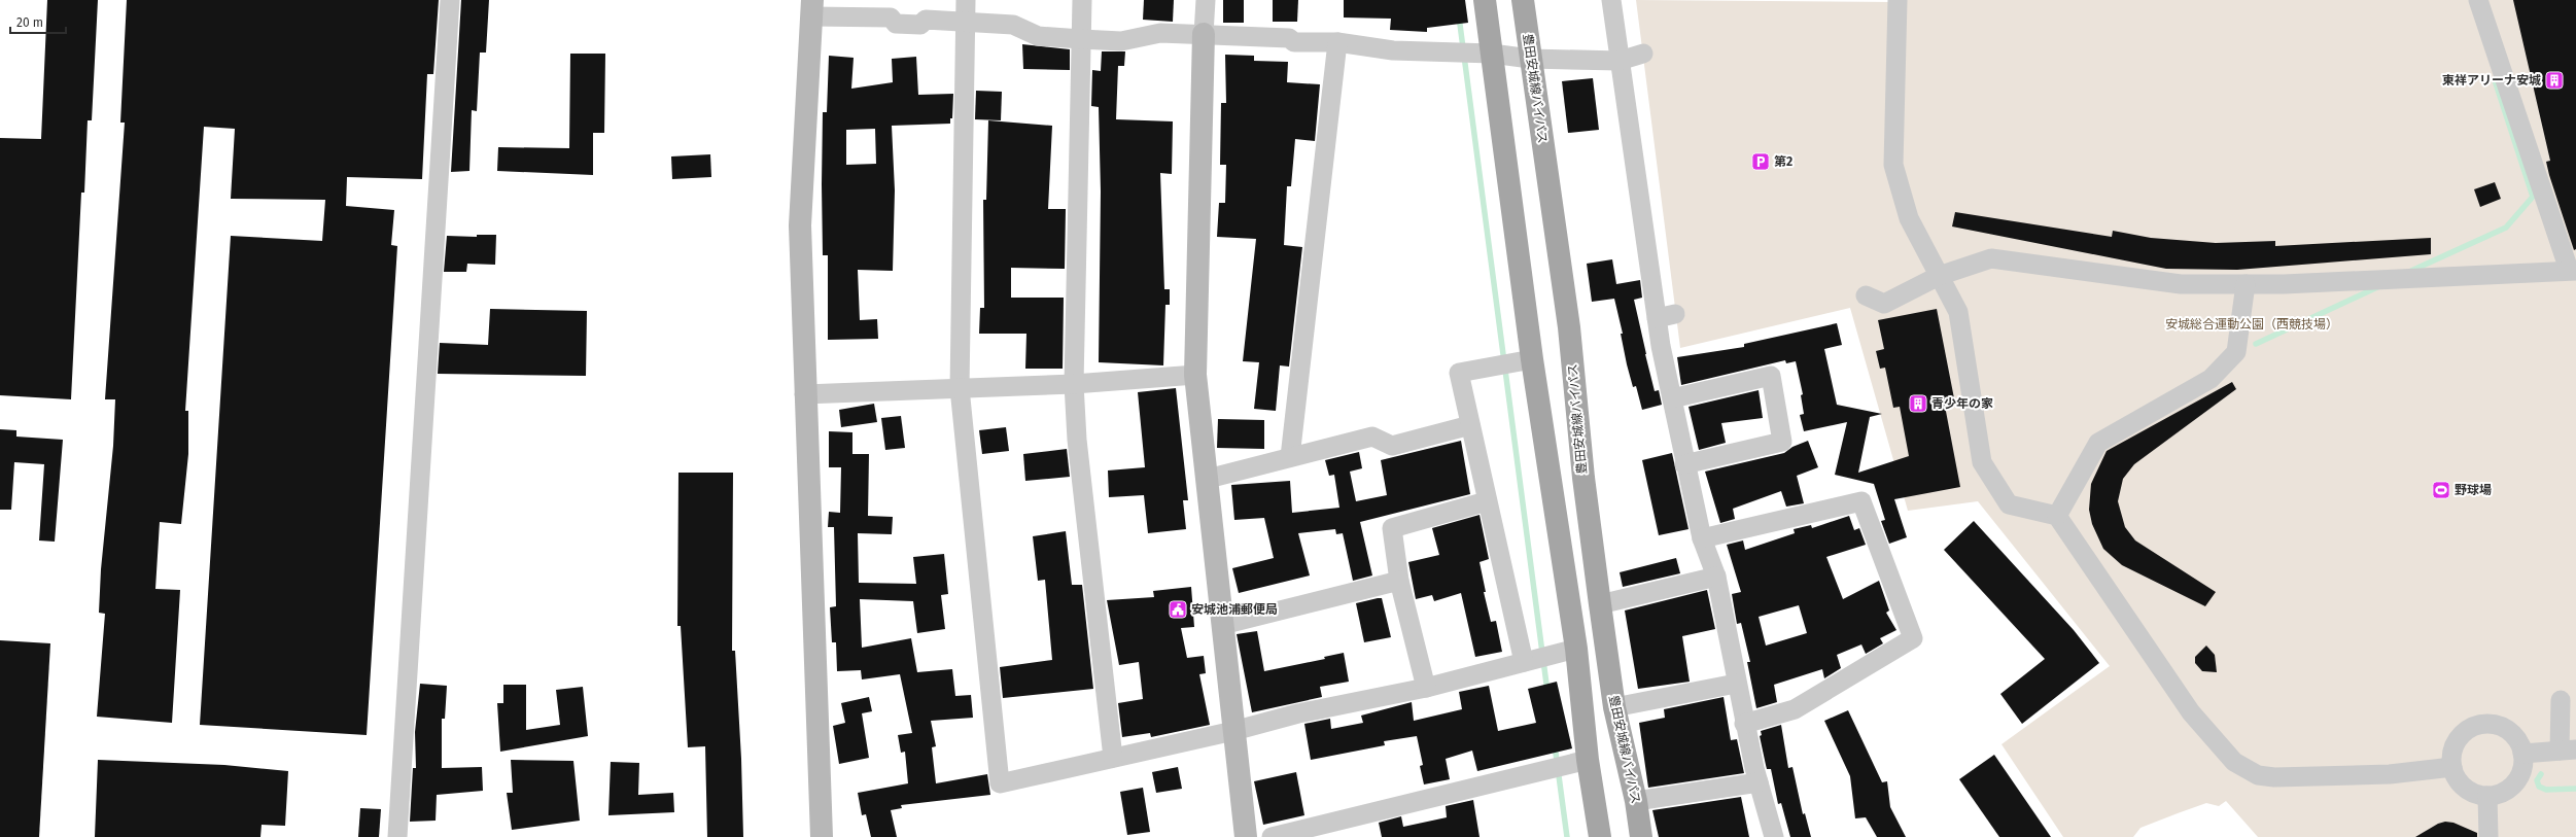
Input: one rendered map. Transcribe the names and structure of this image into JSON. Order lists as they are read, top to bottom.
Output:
{
  "streets": {
    "main road": ["豊田安城線バイパス"]
  },
  "parks": ["安城総合運動公園（西競技場）"],
  "places": {
    "building": ["東祥アリーナ安城", "青少年の家"],
    "parking": ["第2"],
    "sports": ["野球場"],
    "public building": ["安城池浦郵便局"]
  },
  "scale_bar": "20 m"
}
